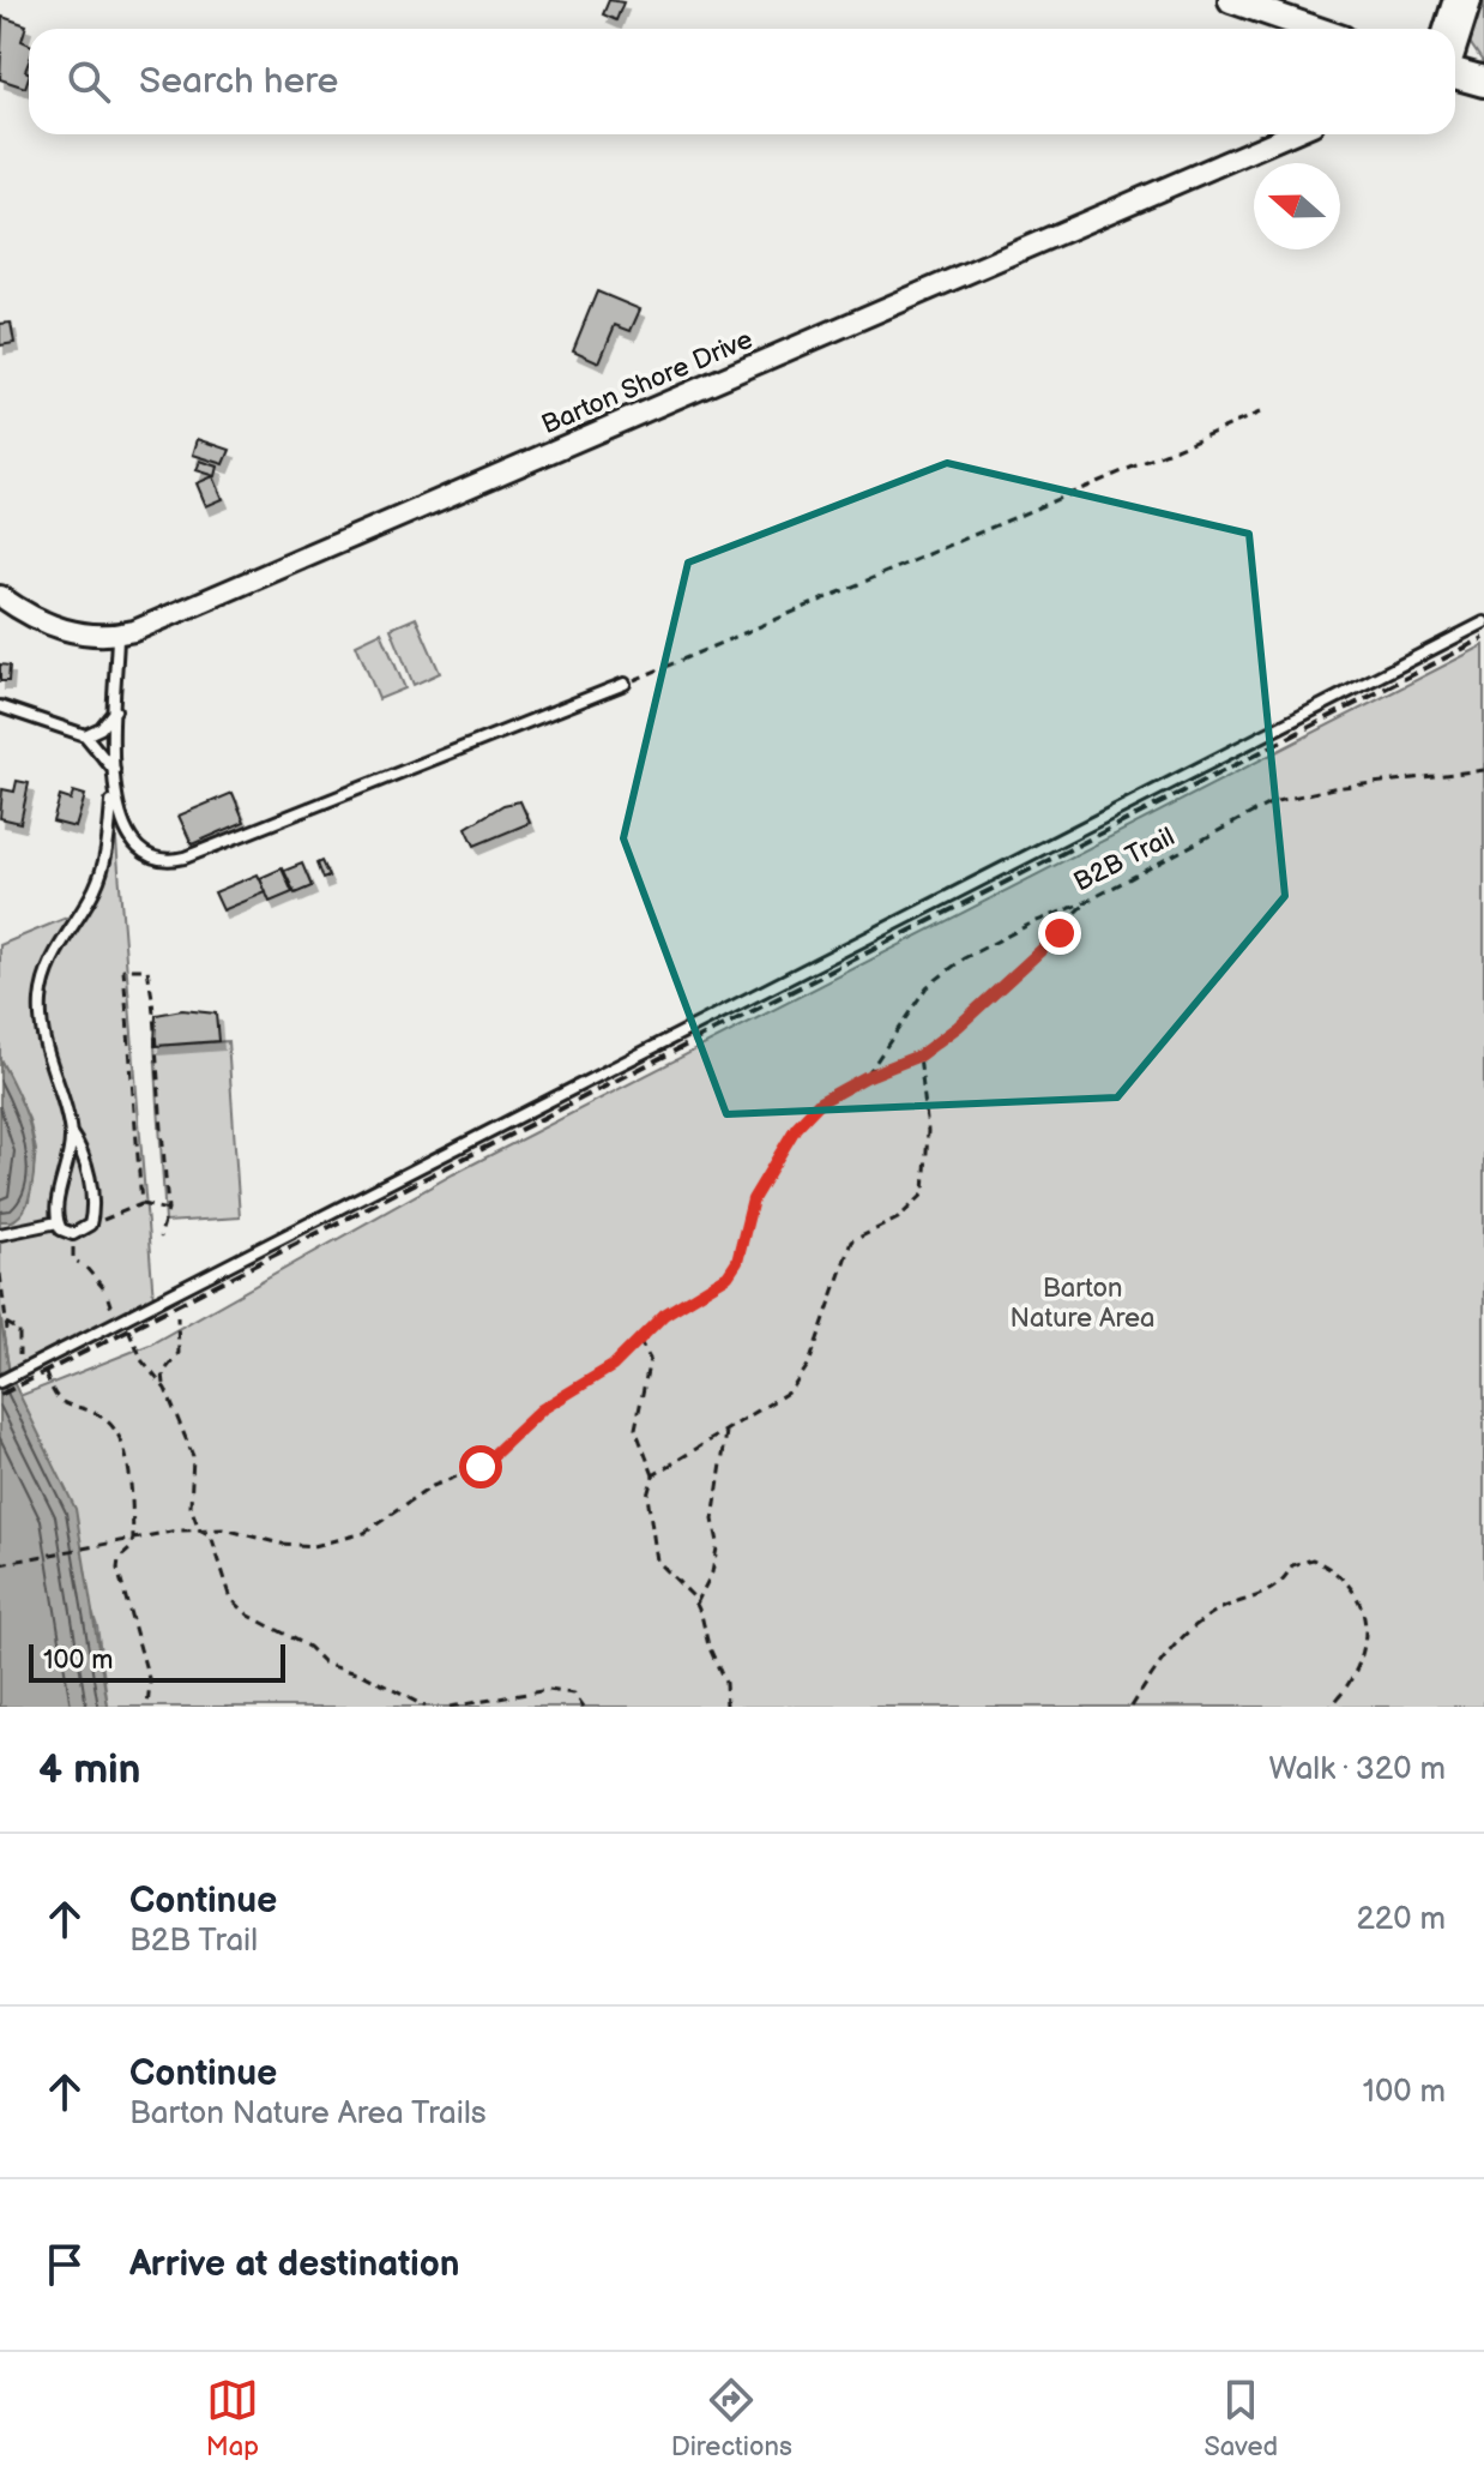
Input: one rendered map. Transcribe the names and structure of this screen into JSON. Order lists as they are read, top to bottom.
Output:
{
  "streets": {
    "street": ["Barton Shore Drive"],
    "path": ["B2B Trail"]
  },
  "parks": ["Barton Nature Area"],
  "scale_bar": "100 m",
  "north": "left",
  "page": {
    "search": "Search here",
    "scale": "100 m",
    "heading": ["4 min", "Walk · 320 m"],
    "list": [
      ["Continue", "B2B Trail", "220 m"],
      ["Continue", "Barton Nature Area Trails", "100 m"],
      "Arrive at destination"
    ],
    "nav": ["Map", "Directions", "Saved"]
  }
}
